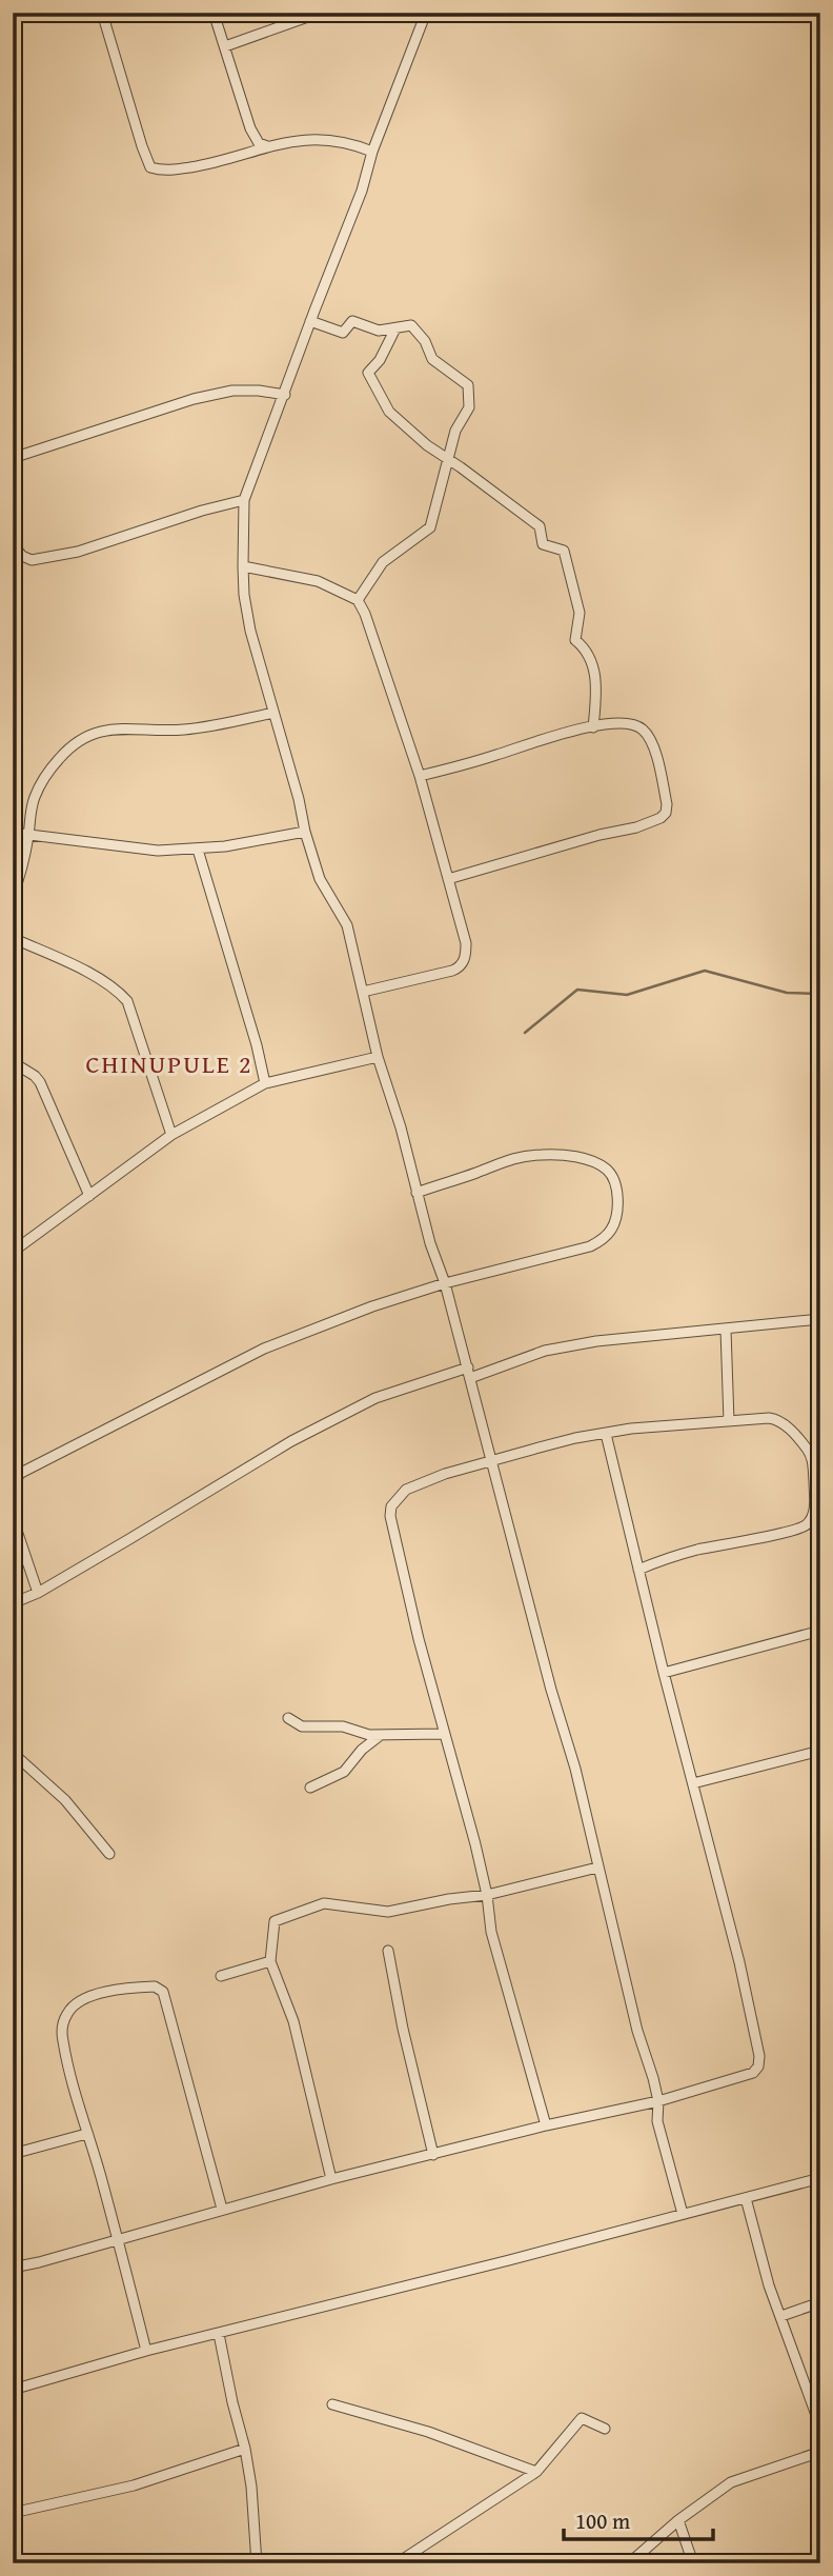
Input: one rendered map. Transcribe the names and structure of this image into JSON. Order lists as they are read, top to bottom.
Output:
{
  "districts": ["CHINUPULE 2"],
  "scale_bar": "100 m"
}
